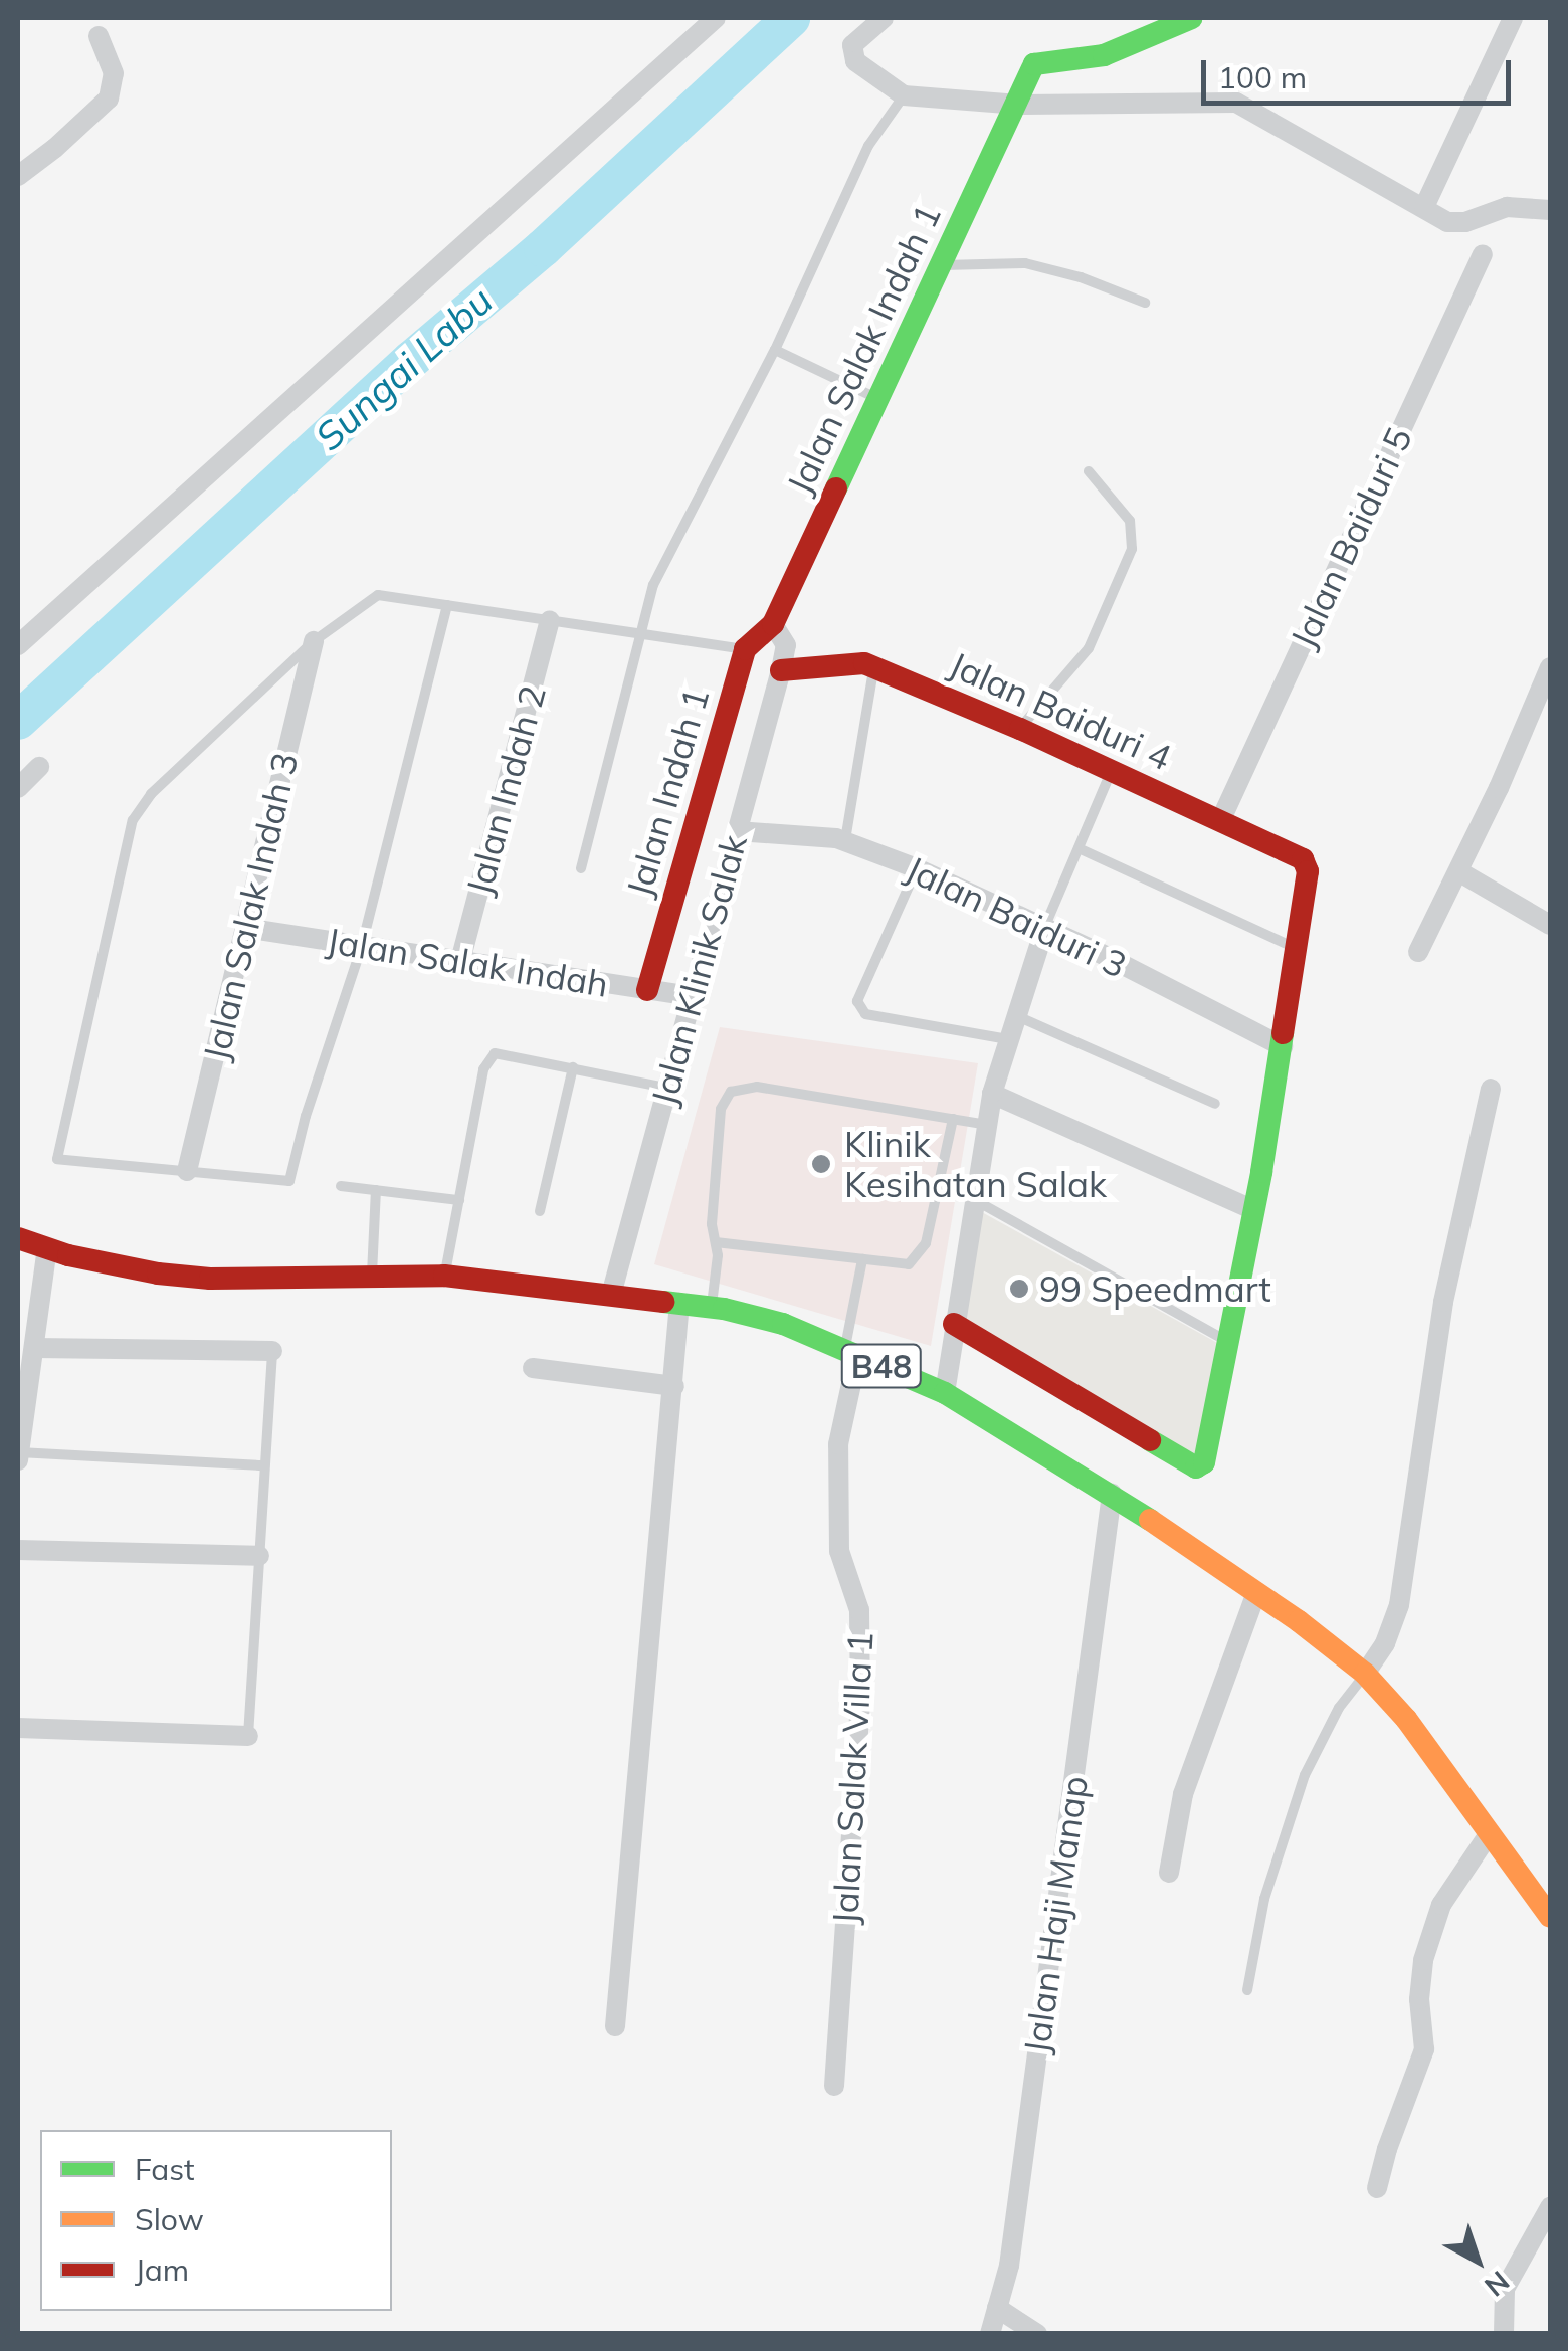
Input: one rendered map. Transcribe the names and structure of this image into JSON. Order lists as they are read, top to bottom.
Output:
{
  "streets": {
    "street": [
      "Jalan Salak Indah 1",
      "Jalan Baiduri 5",
      "Jalan Baiduri 4",
      "Jalan Indah 2",
      "Jalan Indah 1",
      "Jalan Salak Indah 3",
      "Jalan Baiduri 3",
      "Jalan Salak Indah",
      "Jalan Klinik Salak",
      "B48",
      "Jalan Salak Villa 1",
      "Jalan Haji Manap"
    ]
  },
  "crossings": [
    ["Jalan Salak Indah 1", "Jalan Klinik Salak"],
    ["Jalan Baiduri 5", "Jalan Baiduri 4"],
    ["Jalan Baiduri 4", "Jalan Klinik Salak"],
    ["Jalan Indah 2", "Jalan Salak Indah"],
    ["Jalan Indah 1", "Jalan Salak Indah"],
    ["Jalan Salak Indah 3", "Jalan Salak Indah"],
    ["Jalan Baiduri 3", "Jalan Klinik Salak"],
    ["Jalan Salak Indah", "Jalan Klinik Salak"],
    ["Jalan Klinik Salak", "B48"],
    ["B48", "Jalan Salak Villa 1"],
    ["B48", "Jalan Haji Manap"]
  ],
  "water": ["Sungai Labu"],
  "places": ["Klinik Kesihatan Salak", "99 Speedmart"],
  "legend": ["Fast", "Slow", "Jam"],
  "scale_bar": "100 m",
  "north": "bottom right"
}
